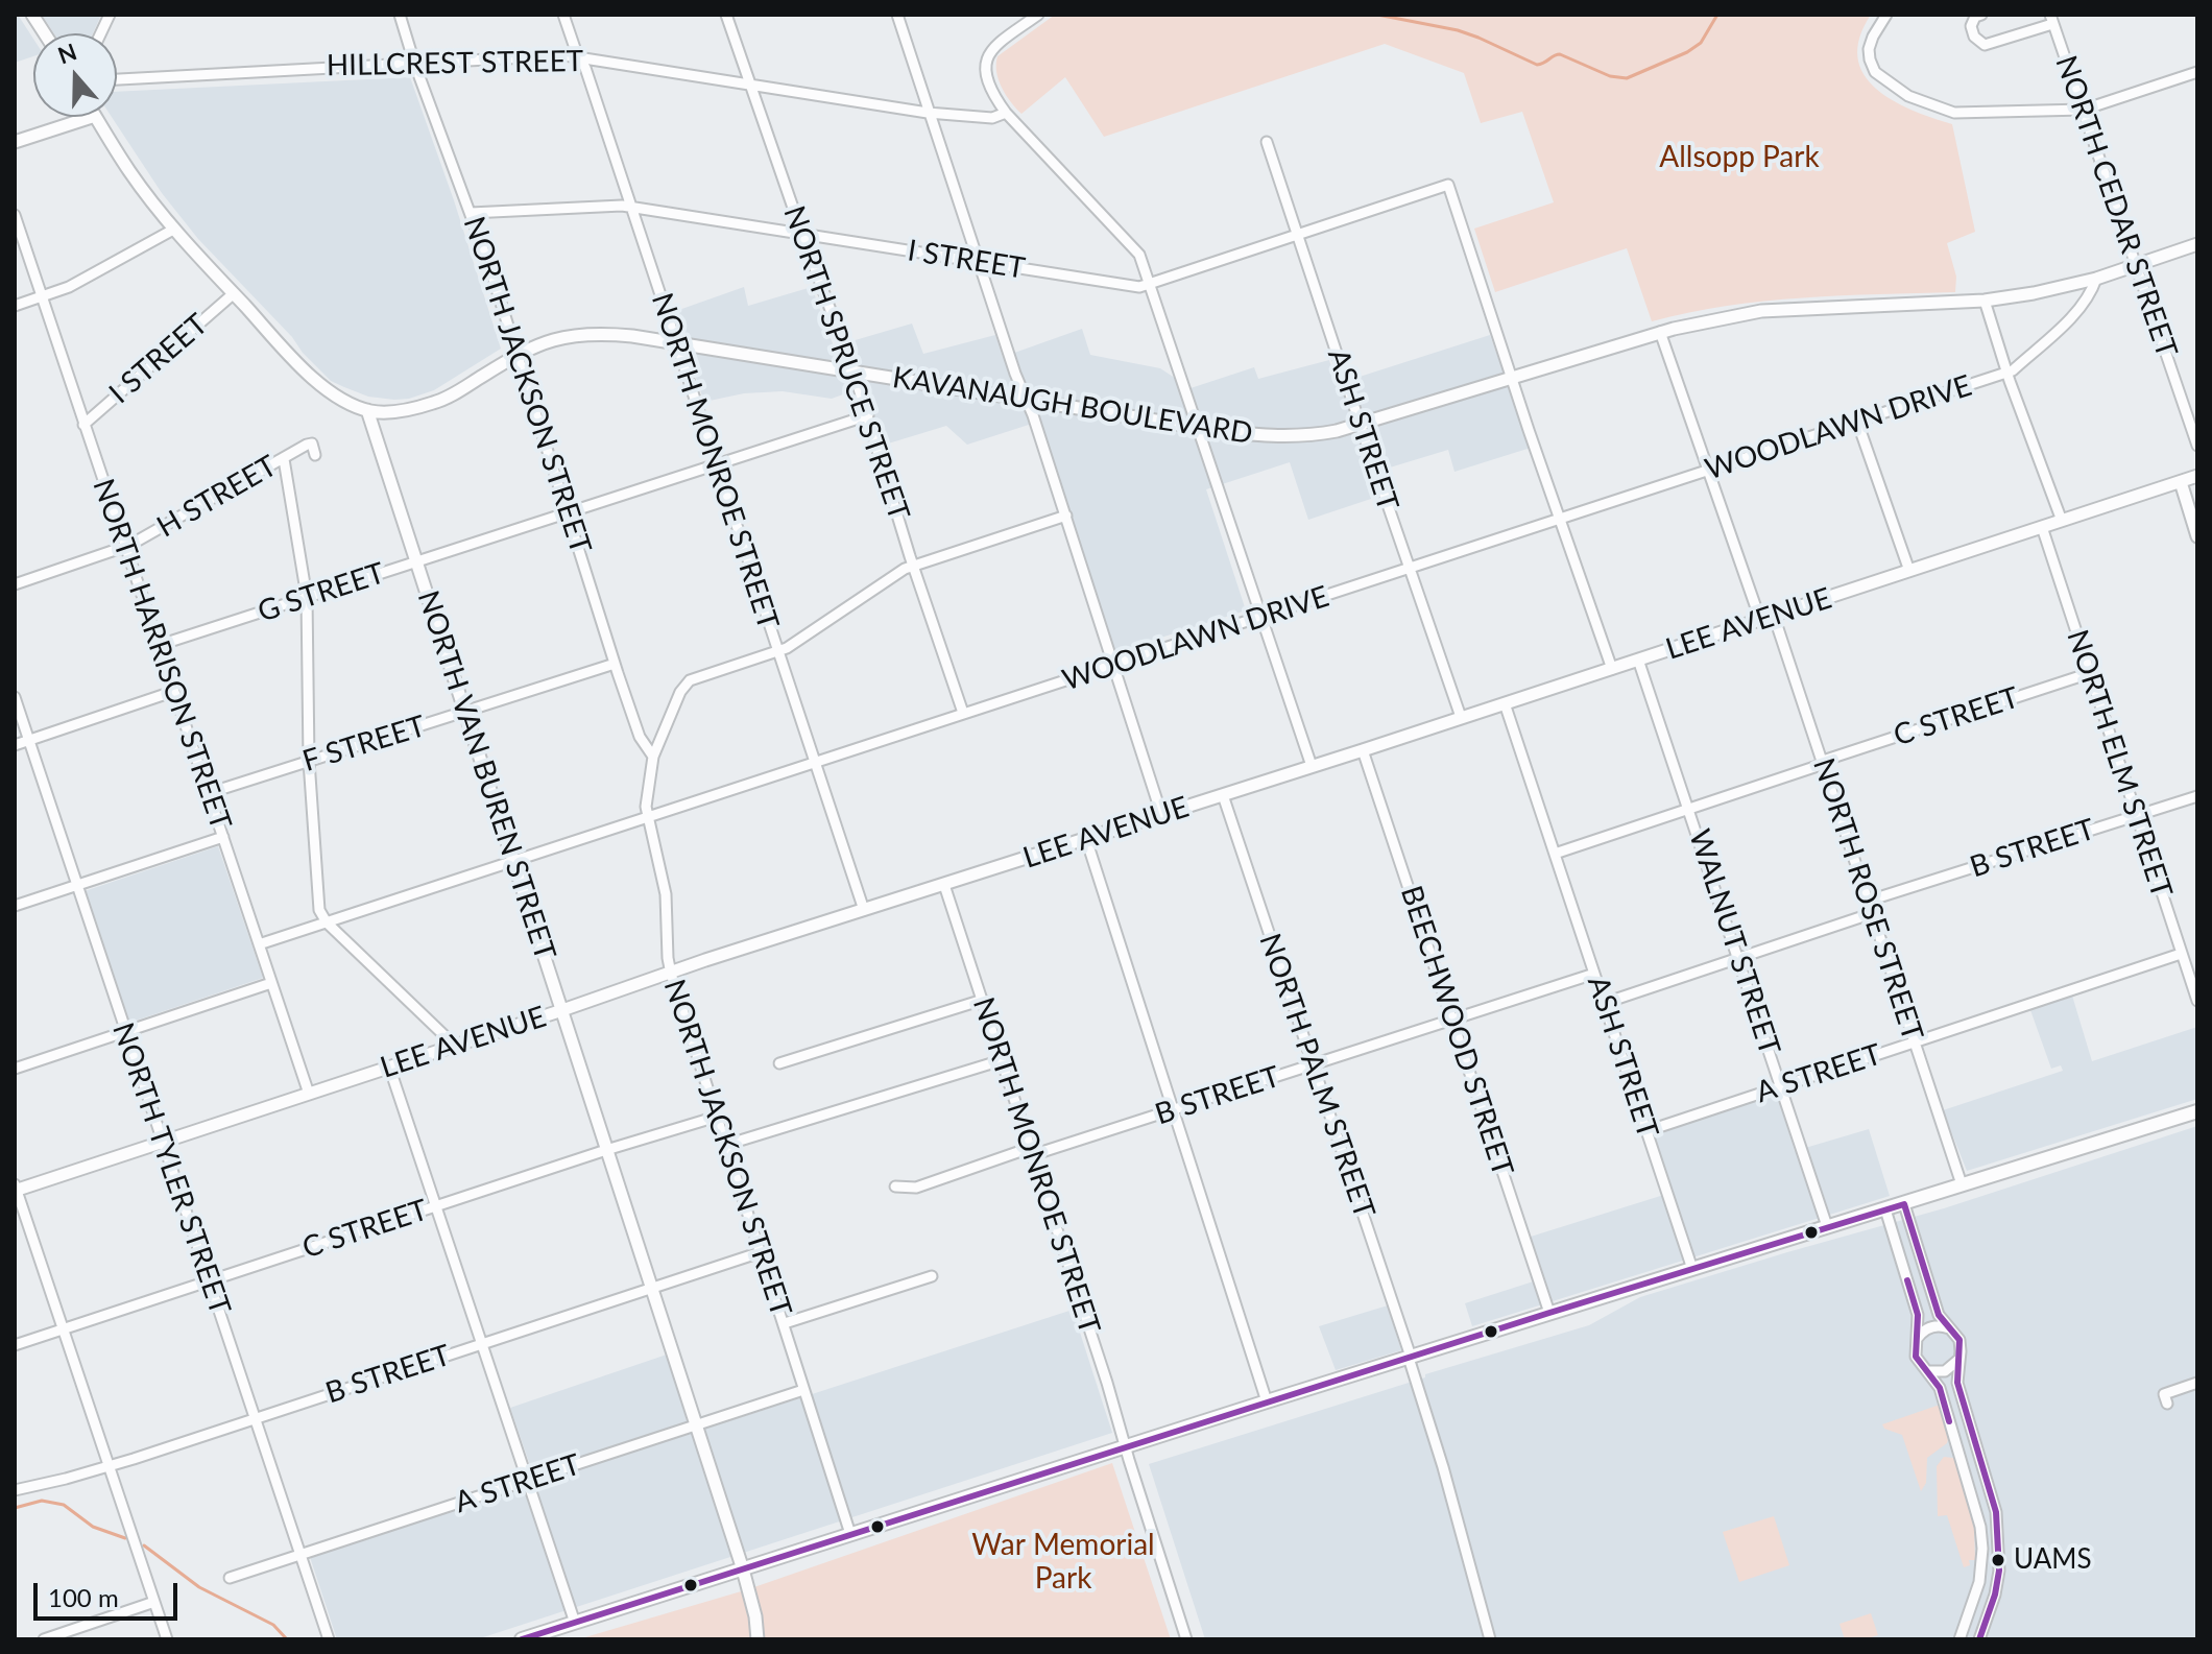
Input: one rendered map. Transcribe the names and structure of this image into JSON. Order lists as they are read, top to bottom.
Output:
{
  "streets": {
    "street": [
      "HILLCREST STREET",
      "NORTH CEDAR STREET",
      "I STREET",
      "NORTH SPRUCE STREET",
      "NORTH JACKSON STREET",
      "KAVANAUGH BOULEVARD",
      "WOODLAWN DRIVE",
      "ASH STREET",
      "NORTH MONROE STREET",
      "H STREET",
      "G STREET",
      "LEE AVENUE",
      "NORTH HARRISON STREET",
      "C STREET",
      "F STREET",
      "NORTH ELM STREET",
      "NORTH VAN BUREN STREET",
      "B STREET",
      "NORTH ROSE STREET",
      "WALNUT STREET",
      "BEECHWOOD STREET",
      "A STREET",
      "NORTH PALM STREET",
      "NORTH TYLER STREET"
    ]
  },
  "crossings": [
    ["HILLCREST STREET", "NORTH SPRUCE STREET"],
    ["HILLCREST STREET", "NORTH JACKSON STREET"],
    ["HILLCREST STREET", "NORTH MONROE STREET"],
    ["NORTH CEDAR STREET", "KAVANAUGH BOULEVARD"],
    ["I STREET", "NORTH SPRUCE STREET"],
    ["I STREET", "NORTH JACKSON STREET"],
    ["I STREET", "KAVANAUGH BOULEVARD"],
    ["I STREET", "ASH STREET"],
    ["I STREET", "NORTH MONROE STREET"],
    ["I STREET", "NORTH HARRISON STREET"],
    ["NORTH SPRUCE STREET", "NORTH JACKSON STREET"],
    ["NORTH SPRUCE STREET", "KAVANAUGH BOULEVARD"],
    ["NORTH SPRUCE STREET", "WOODLAWN DRIVE"],
    ["NORTH SPRUCE STREET", "G STREET"],
    ["NORTH JACKSON STREET", "KAVANAUGH BOULEVARD"],
    ["NORTH JACKSON STREET", "WOODLAWN DRIVE"],
    ["NORTH JACKSON STREET", "NORTH MONROE STREET"],
    ["NORTH JACKSON STREET", "G STREET"],
    ["NORTH JACKSON STREET", "LEE AVENUE"],
    ["NORTH JACKSON STREET", "C STREET"],
    ["NORTH JACKSON STREET", "F STREET"],
    ["NORTH JACKSON STREET", "B STREET"],
    ["NORTH JACKSON STREET", "A STREET"],
    ["KAVANAUGH BOULEVARD", "WOODLAWN DRIVE"],
    ["KAVANAUGH BOULEVARD", "ASH STREET"],
    ["KAVANAUGH BOULEVARD", "NORTH MONROE STREET"],
    ["KAVANAUGH BOULEVARD", "NORTH VAN BUREN STREET"],
    ["WOODLAWN DRIVE", "ASH STREET"],
    ["WOODLAWN DRIVE", "NORTH MONROE STREET"],
    ["WOODLAWN DRIVE", "NORTH HARRISON STREET"],
    ["WOODLAWN DRIVE", "NORTH VAN BUREN STREET"],
    ["ASH STREET", "LEE AVENUE"],
    ["ASH STREET", "C STREET"],
    ["ASH STREET", "B STREET"],
    ["ASH STREET", "A STREET"],
    ["NORTH MONROE STREET", "G STREET"],
    ["NORTH MONROE STREET", "LEE AVENUE"],
    ["NORTH MONROE STREET", "B STREET"],
    ["H STREET", "NORTH HARRISON STREET"],
    ["G STREET", "NORTH HARRISON STREET"],
    ["G STREET", "NORTH VAN BUREN STREET"],
    ["LEE AVENUE", "NORTH HARRISON STREET"],
    ["LEE AVENUE", "NORTH ELM STREET"],
    ["LEE AVENUE", "NORTH VAN BUREN STREET"],
    ["LEE AVENUE", "NORTH ROSE STREET"],
    ["LEE AVENUE", "WALNUT STREET"],
    ["LEE AVENUE", "BEECHWOOD STREET"],
    ["LEE AVENUE", "NORTH PALM STREET"],
    ["LEE AVENUE", "NORTH TYLER STREET"],
    ["NORTH HARRISON STREET", "F STREET"],
    ["C STREET", "NORTH ELM STREET"],
    ["C STREET", "NORTH VAN BUREN STREET"],
    ["C STREET", "NORTH ROSE STREET"],
    ["C STREET", "WALNUT STREET"],
    ["C STREET", "NORTH TYLER STREET"],
    ["F STREET", "NORTH VAN BUREN STREET"],
    ["NORTH ELM STREET", "B STREET"],
    ["NORTH ELM STREET", "A STREET"],
    ["NORTH VAN BUREN STREET", "B STREET"],
    ["NORTH VAN BUREN STREET", "A STREET"],
    ["B STREET", "NORTH ROSE STREET"],
    ["B STREET", "BEECHWOOD STREET"],
    ["B STREET", "NORTH PALM STREET"],
    ["B STREET", "NORTH TYLER STREET"],
    ["NORTH ROSE STREET", "A STREET"],
    ["WALNUT STREET", "A STREET"],
    ["A STREET", "NORTH TYLER STREET"]
  ],
  "parks": ["Allsopp Park", "War Memorial Park"],
  "places": ["UAMS"],
  "scale_bar": "100 m",
  "north": "top"
}
